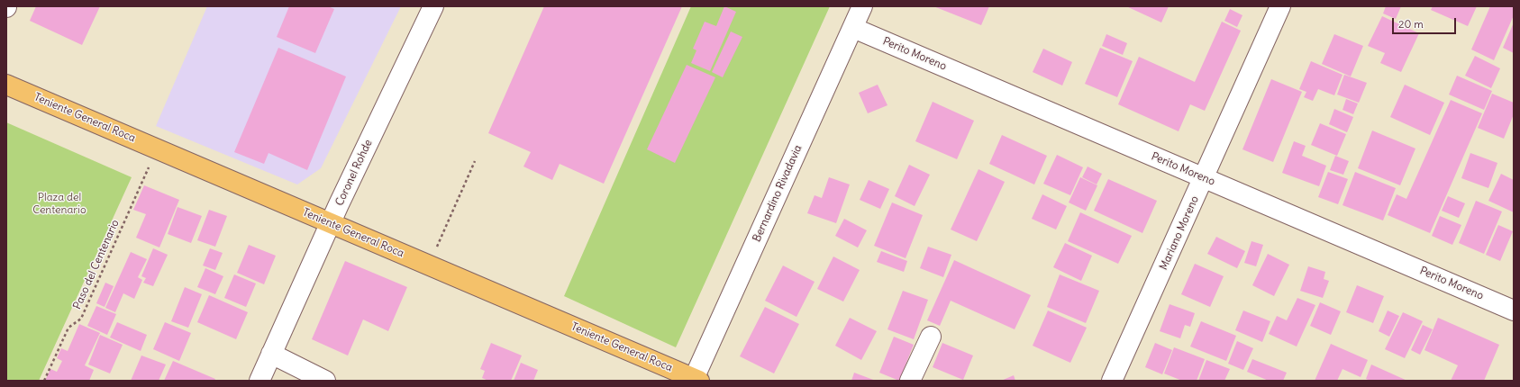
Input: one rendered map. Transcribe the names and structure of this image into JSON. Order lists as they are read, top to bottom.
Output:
{
  "streets": {
    "main road": ["Teniente General Roca"],
    "street": [
      "Perito Moreno",
      "Coronel Rohde",
      "Bernardino Rivadavia",
      "Mariano Moreno"
    ],
    "path": ["Paso del Centenario"]
  },
  "crossings": [
    ["Perito Moreno", "Bernardino Rivadavia"],
    ["Perito Moreno", "Mariano Moreno"],
    ["Teniente General Roca", "Coronel Rohde"],
    ["Teniente General Roca", "Bernardino Rivadavia"],
    ["Teniente General Roca", "Paso del Centenario"]
  ],
  "parks": ["Plaza del Centenario"],
  "scale_bar": "20 m"
}
